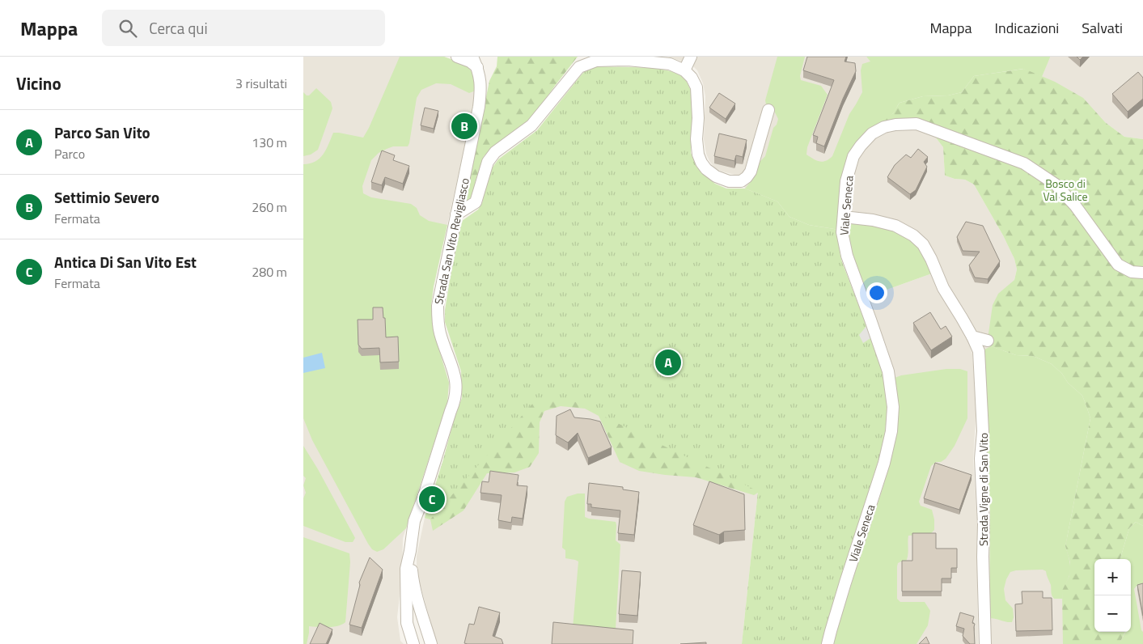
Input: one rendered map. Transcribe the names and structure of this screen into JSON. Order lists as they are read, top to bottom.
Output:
{
  "streets": {
    "street": ["Viale Seneca", "Strada San Vito Revigliasco", "Strada Vigne di San Vito"]
  },
  "crossings": [
    ["Viale Seneca", "Strada Vigne di San Vito"]
  ],
  "parks": ["Bosco di Val Salice"],
  "page": {
    "header": "Mappa",
    "search": "Cerca qui",
    "nav": ["Mappa", "Indicazioni", "Salvati"],
    "heading": ["Vicino", "3 risultati"],
    "list": [
      {
        "mark": "A",
        "name": "Parco San Vito",
        "note": "Parco",
        "value": "130 m"
      },
      {
        "mark": "B",
        "name": "Settimio Severo",
        "note": "Fermata",
        "value": "260 m"
      },
      {
        "mark": "C",
        "name": "Antica Di San Vito Est",
        "note": "Fermata",
        "value": "280 m"
      }
    ],
    "pins": ["B", "A", "C"],
    "map_buttons": ["+", "−"]
  }
}
